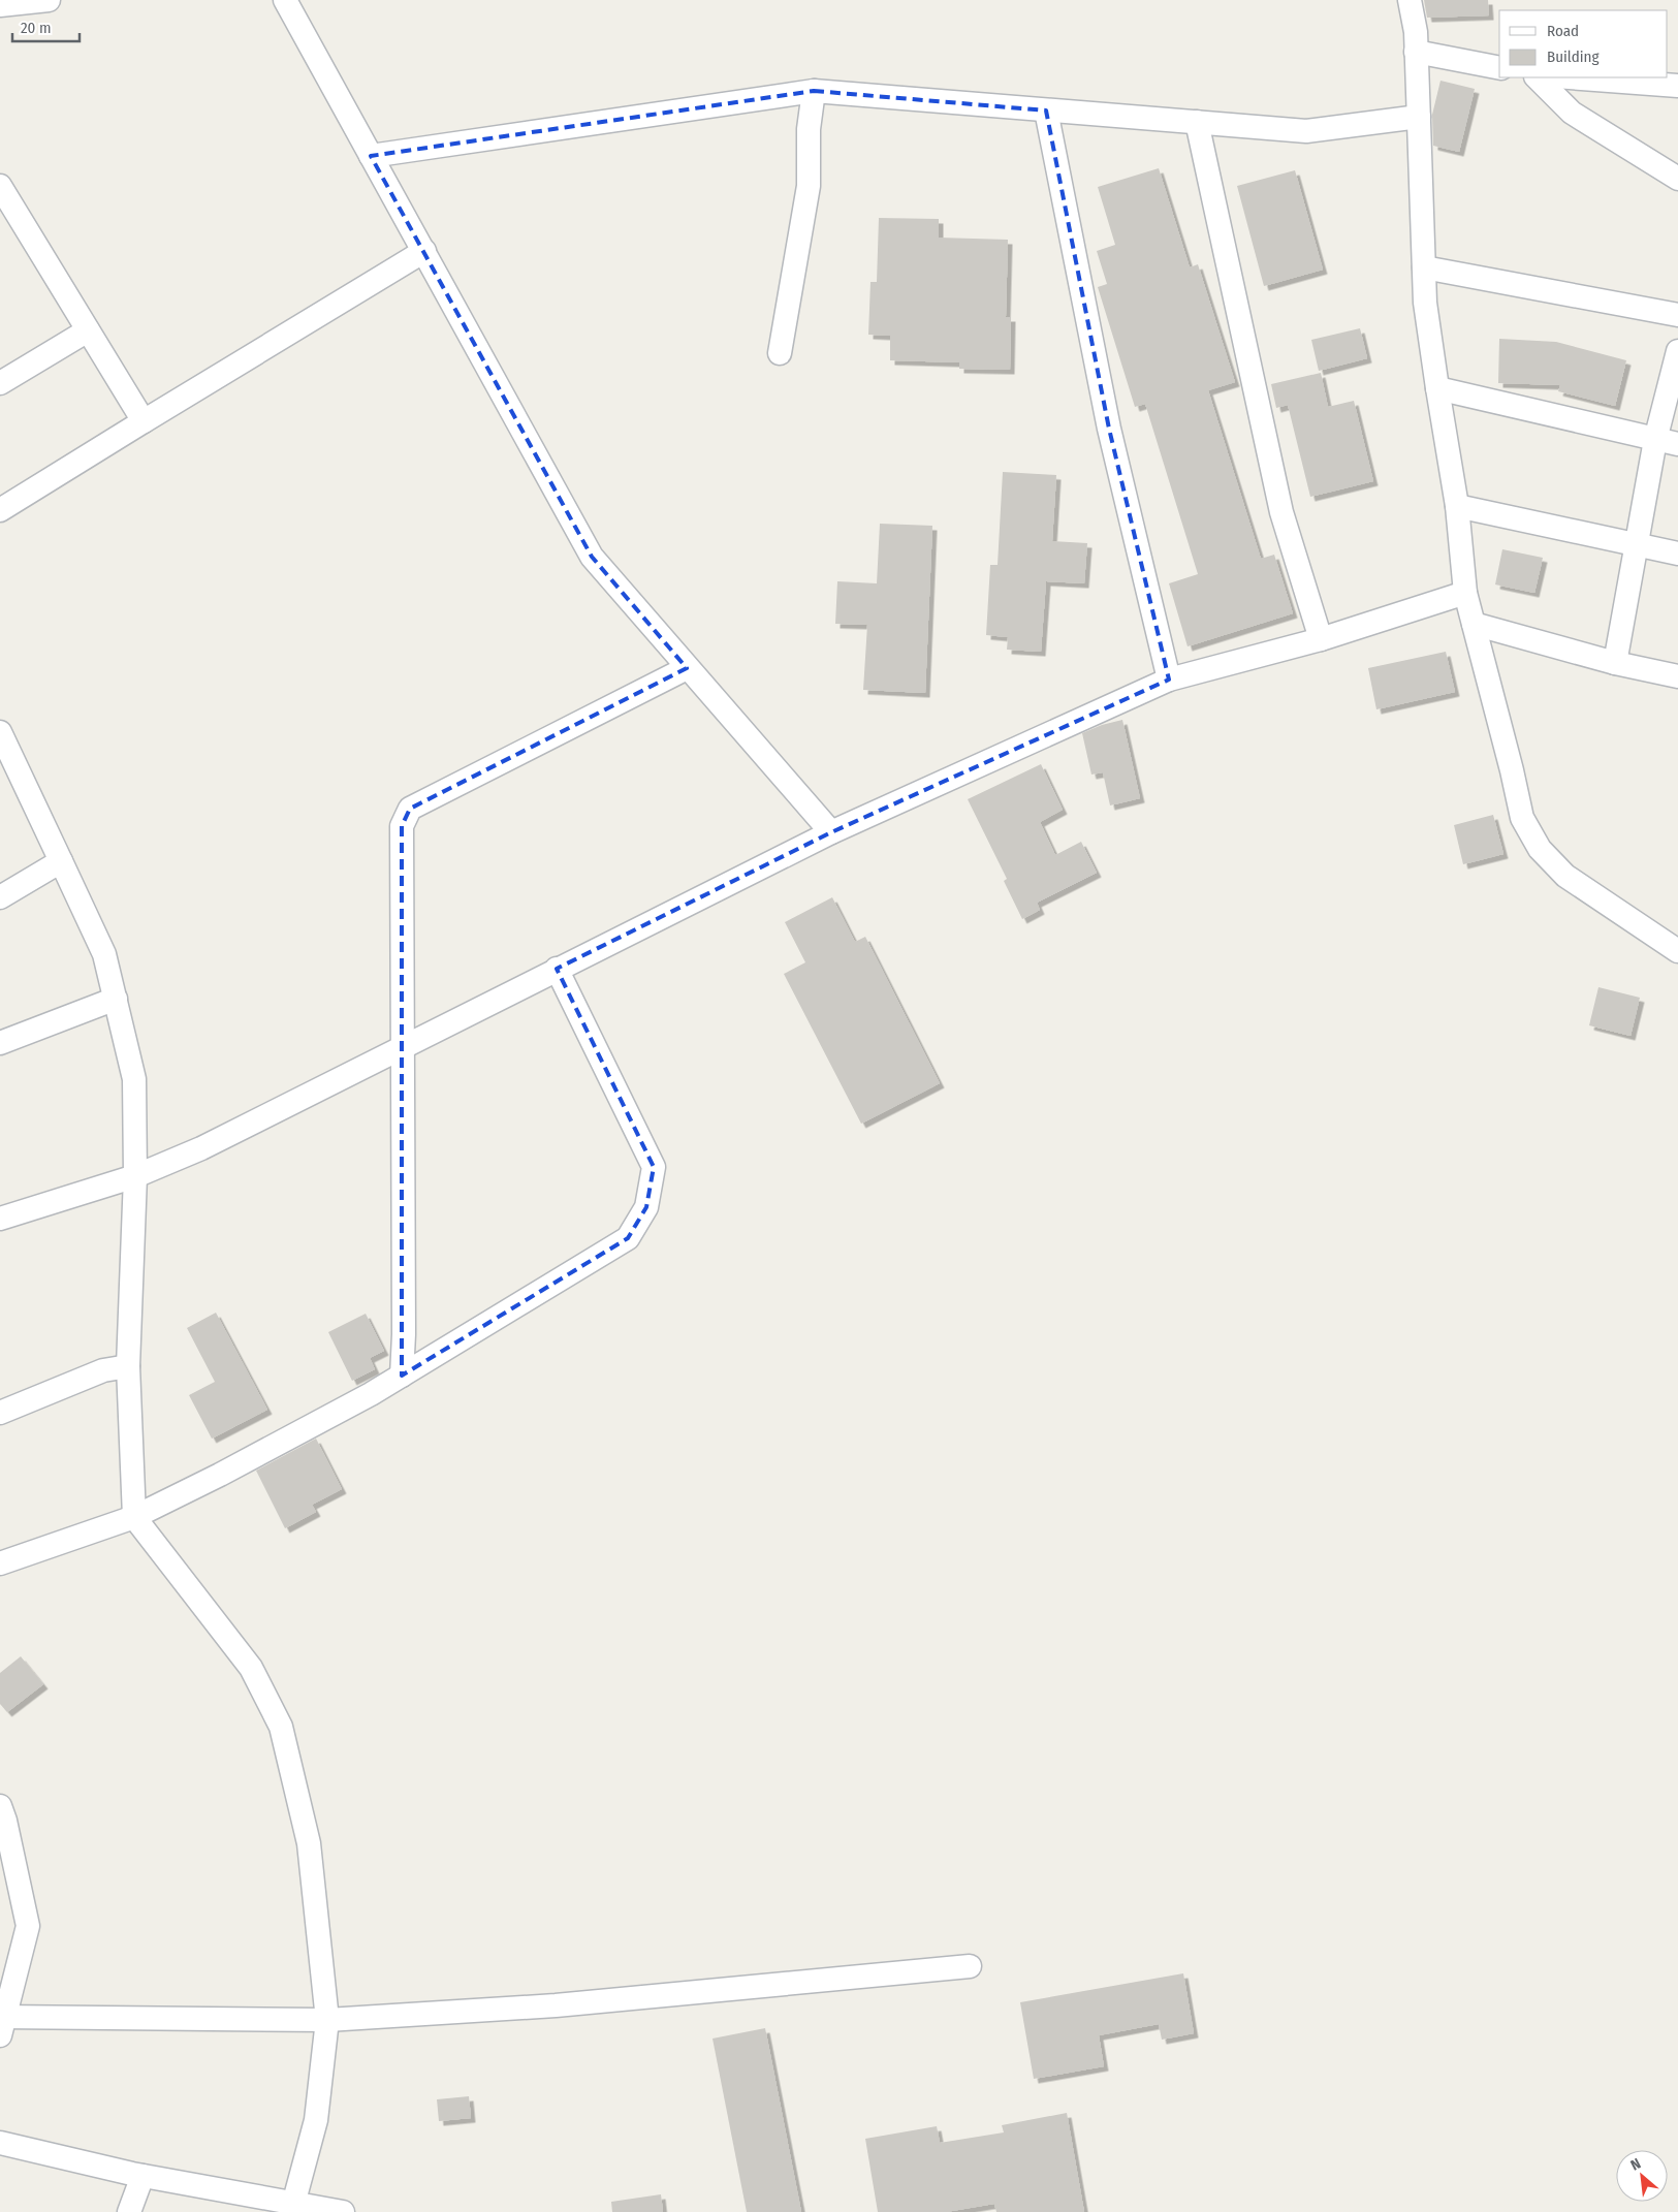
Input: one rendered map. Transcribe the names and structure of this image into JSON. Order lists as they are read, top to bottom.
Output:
{
  "legend": ["Road", "Building"],
  "scale_bar": "20 m",
  "north": "top left"
}
